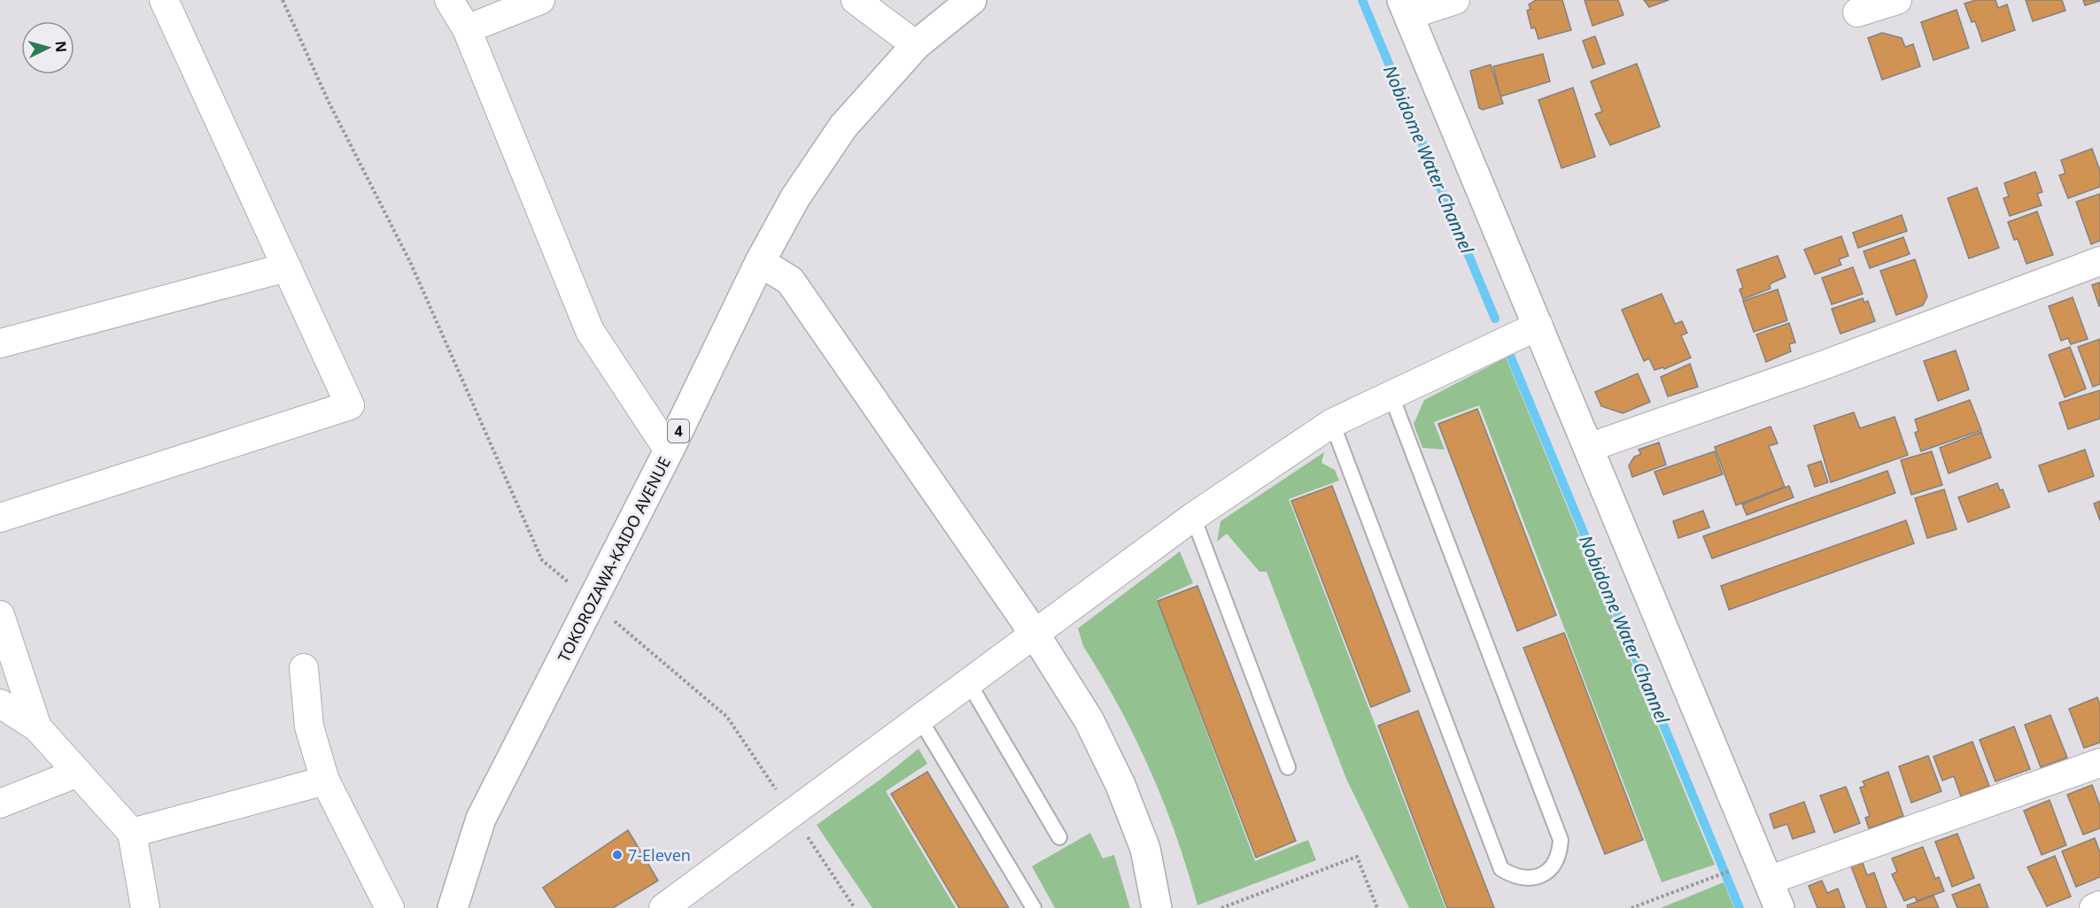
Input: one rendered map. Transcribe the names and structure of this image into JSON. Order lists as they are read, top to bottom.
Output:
{
  "streets": {
    "street": ["4", "TOKOROZAWA-KAIDO AVENUE"]
  },
  "water": ["Nobidome Water Channel"],
  "places": ["7-Eleven"],
  "north": "right"
}
